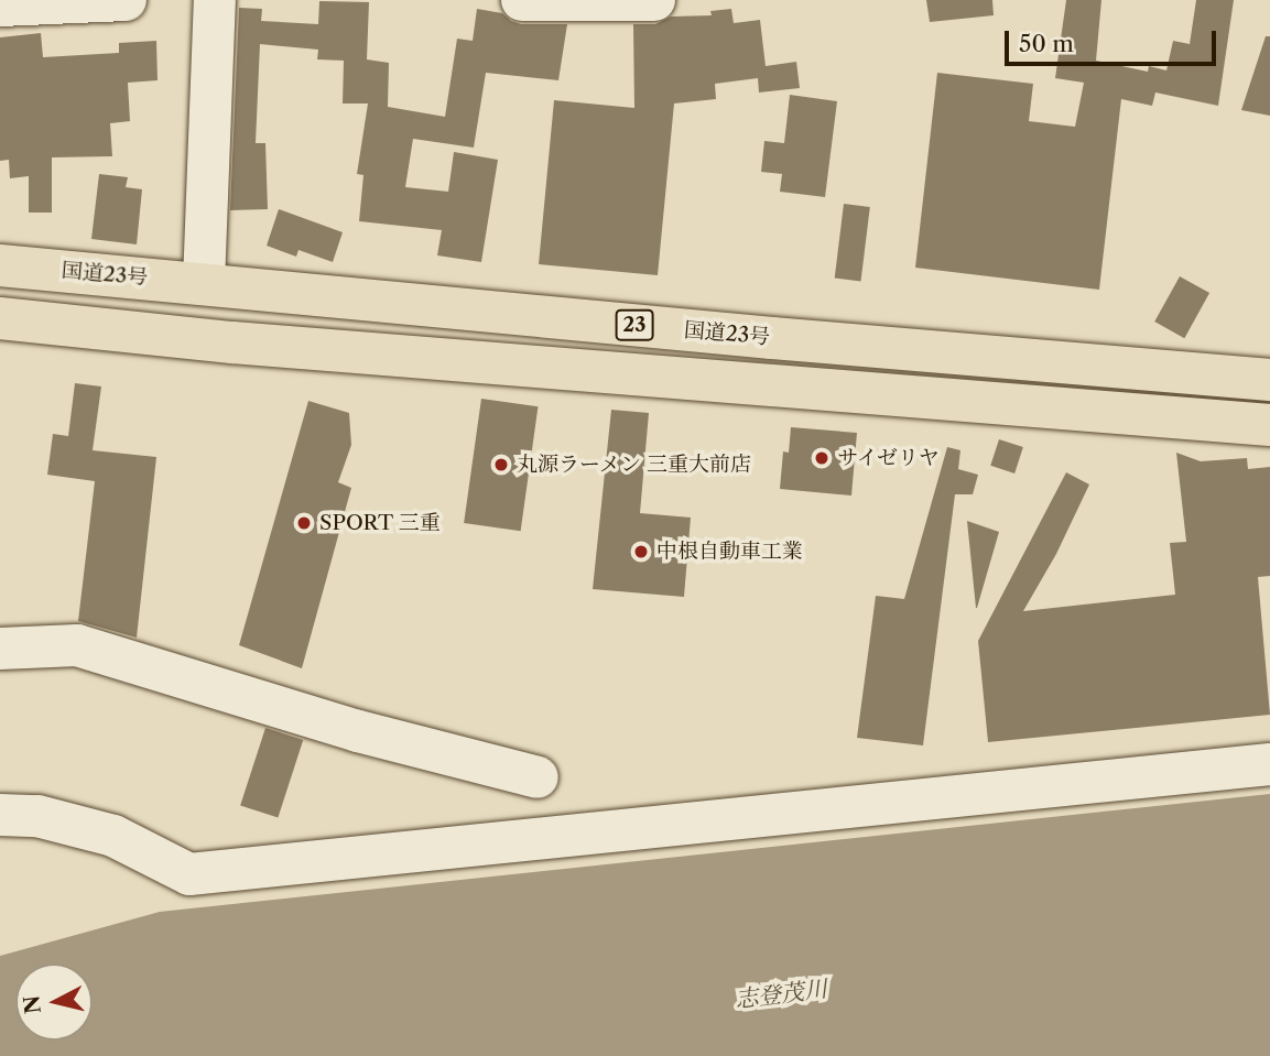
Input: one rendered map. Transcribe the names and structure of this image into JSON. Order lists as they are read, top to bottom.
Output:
{
  "streets": {
    "highway": ["国道23号", "23"]
  },
  "water": ["志登茂川"],
  "places": [
    "サイゼリヤ",
    "丸源ラーメン 三重大前店",
    "SPORT 三重",
    "中根自動車工業"
  ],
  "scale_bar": "50 m",
  "north": "left"
}
